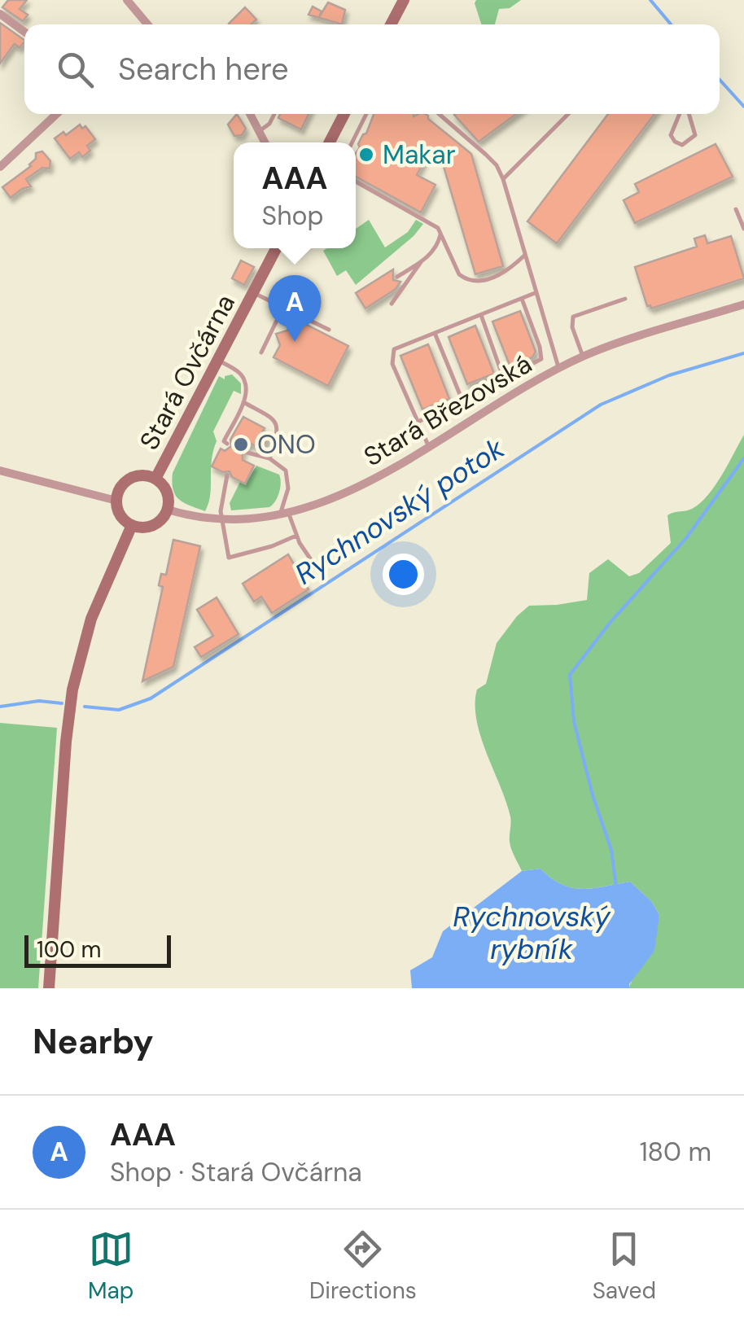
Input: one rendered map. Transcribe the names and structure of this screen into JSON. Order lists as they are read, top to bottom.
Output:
{
  "streets": {
    "main road": ["Stará Ovčárna"],
    "street": ["Stará Březovská"]
  },
  "crossings": [
    ["Stará Ovčárna", "Stará Březovská"]
  ],
  "water": ["Rychnovský potok", "Rychnovský rybník"],
  "places": ["Makar", "ONO"],
  "scale_bar": "100 m",
  "page": {
    "search": "Search here",
    "popup": ["AAA", "Shop"],
    "pins": "A",
    "scale": "100 m",
    "heading": "Nearby",
    "list": [
      {
        "mark": "A",
        "name": "AAA",
        "note": "Shop · Stará Ovčárna",
        "value": "180 m"
      }
    ],
    "nav": ["Map", "Directions", "Saved"]
  }
}
